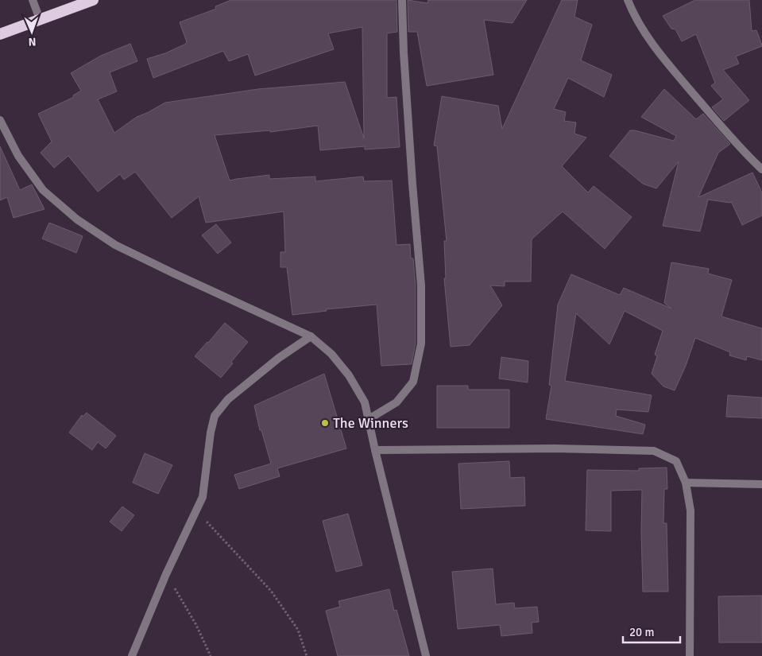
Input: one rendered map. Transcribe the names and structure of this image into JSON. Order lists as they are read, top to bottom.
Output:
{
  "places": ["The Winners"],
  "scale_bar": "20 m",
  "north": "bottom"
}
